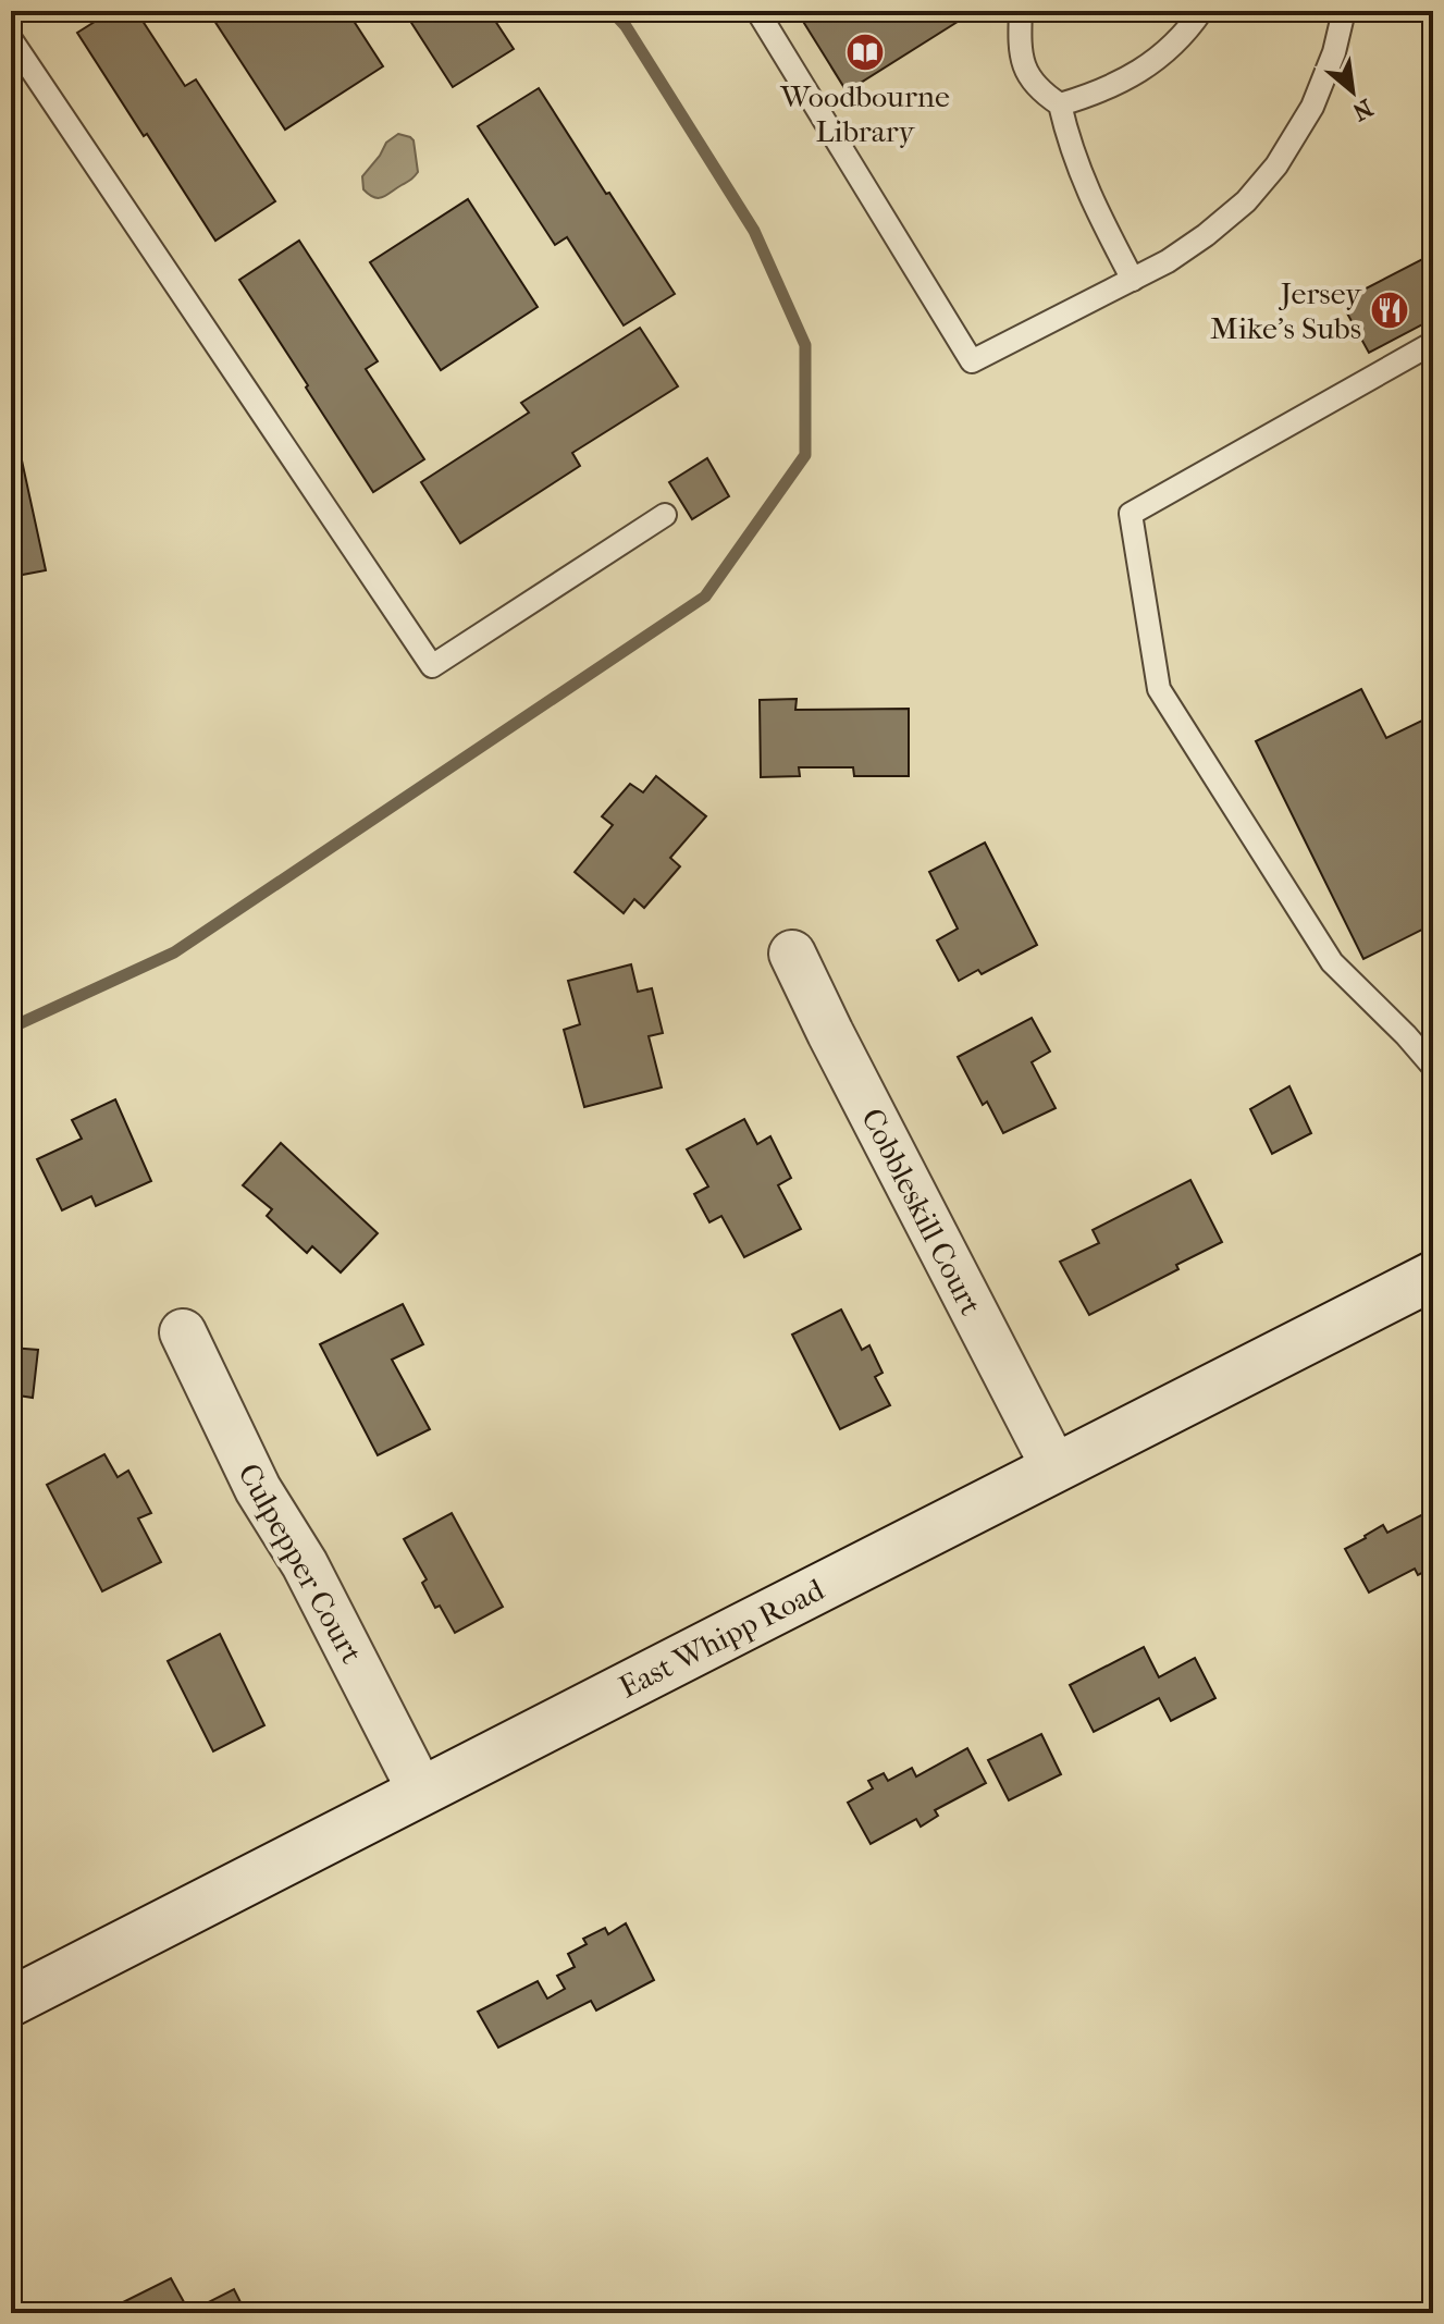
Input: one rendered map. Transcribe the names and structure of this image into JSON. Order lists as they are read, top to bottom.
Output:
{
  "streets": {
    "main road": ["East Whipp Road"],
    "street": ["Cobbleskill Court", "Culpepper Court"]
  },
  "crossings": [
    ["Cobbleskill Court", "East Whipp Road"],
    ["Culpepper Court", "East Whipp Road"]
  ],
  "places": {
    "library": ["Woodbourne Library"],
    "restaurant": ["Jersey Mike's Subs"]
  },
  "north": "bottom right"
}
